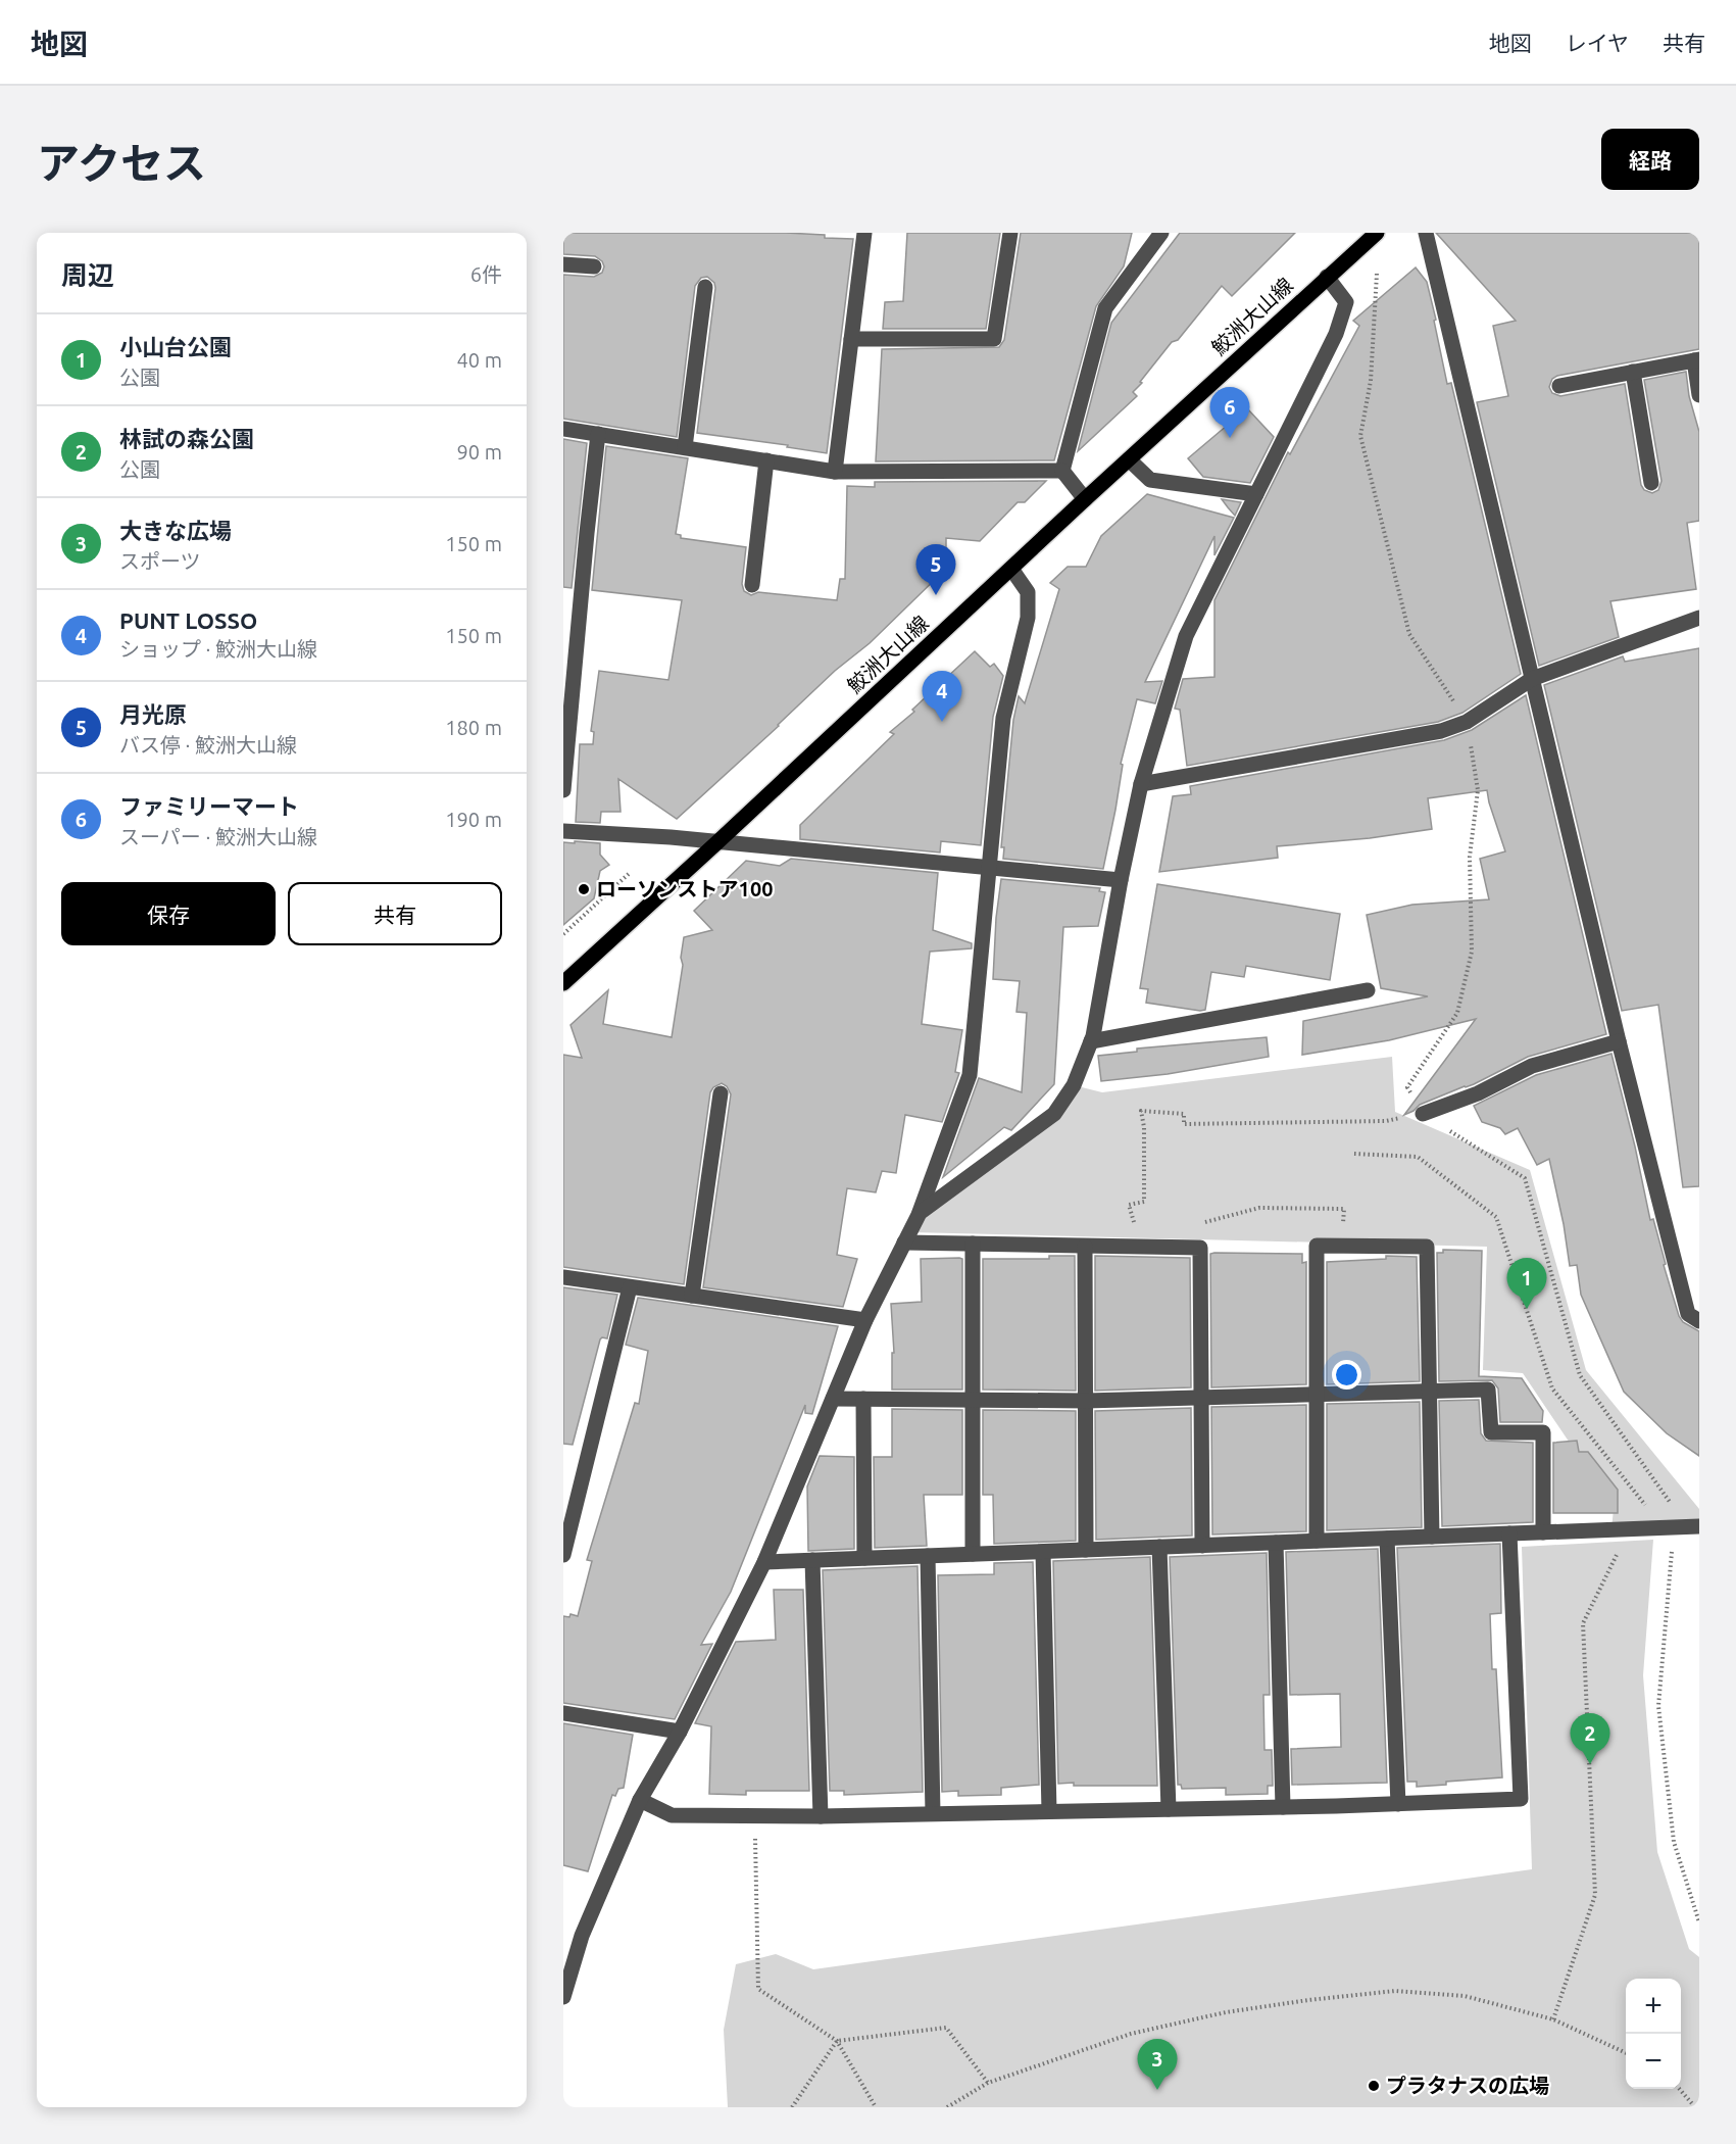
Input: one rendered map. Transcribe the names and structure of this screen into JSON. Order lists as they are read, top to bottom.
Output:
{
  "streets": {
    "main road": ["鮫洲大山線"]
  },
  "places": ["ローソンストア100", "プラタナスの広場"],
  "page": {
    "header": "地図",
    "nav": ["地図", "レイヤ", "共有"],
    "title": "アクセス",
    "buttons": [
      "経路",
      ["保存", "共有"]
    ],
    "heading": ["周辺", "6件"],
    "list": [
      {
        "mark": "1",
        "name": "小山台公園",
        "note": "公園",
        "value": "40 m"
      },
      {
        "mark": "2",
        "name": "林試の森公園",
        "note": "公園",
        "value": "90 m"
      },
      {
        "mark": "3",
        "name": "大きな広場",
        "note": "スポーツ",
        "value": "150 m"
      },
      {
        "mark": "4",
        "name": "PUNT LOSSO",
        "note": "ショップ · 鮫洲大山線",
        "value": "150 m"
      },
      {
        "mark": "5",
        "name": "月光原",
        "note": "バス停 · 鮫洲大山線",
        "value": "180 m"
      },
      {
        "mark": "6",
        "name": "ファミリーマート",
        "note": "スーパー · 鮫洲大山線",
        "value": "190 m"
      }
    ],
    "pins": [
      "6",
      "5",
      "4",
      "1",
      "2",
      "3"
    ],
    "map_buttons": ["+", "−"]
  }
}
